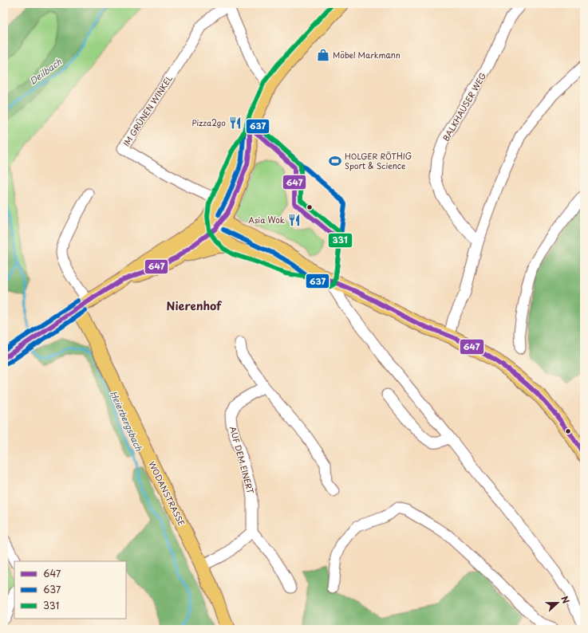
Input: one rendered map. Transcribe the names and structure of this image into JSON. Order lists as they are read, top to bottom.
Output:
{
  "streets": {
    "main road": ["WODANSTRASSE"],
    "street": ["BALKHAUSER WEG", "IM GRÜNEN WINKEL", "AUF DEM EINERT"]
  },
  "districts": ["Nierenhof"],
  "water": ["Deilbach", "Heierbergsbach"],
  "places": {
    "shop": ["Möbel Markmann"],
    "restaurant": ["Pizza2go", "Asia Wok"],
    "sports": ["HOLGER RÖTHIG Sport & Science"]
  },
  "lines": ["transit line 331", "transit line 637", "transit line 647"],
  "legend": ["647", "637", "331"],
  "north": "right"
}
